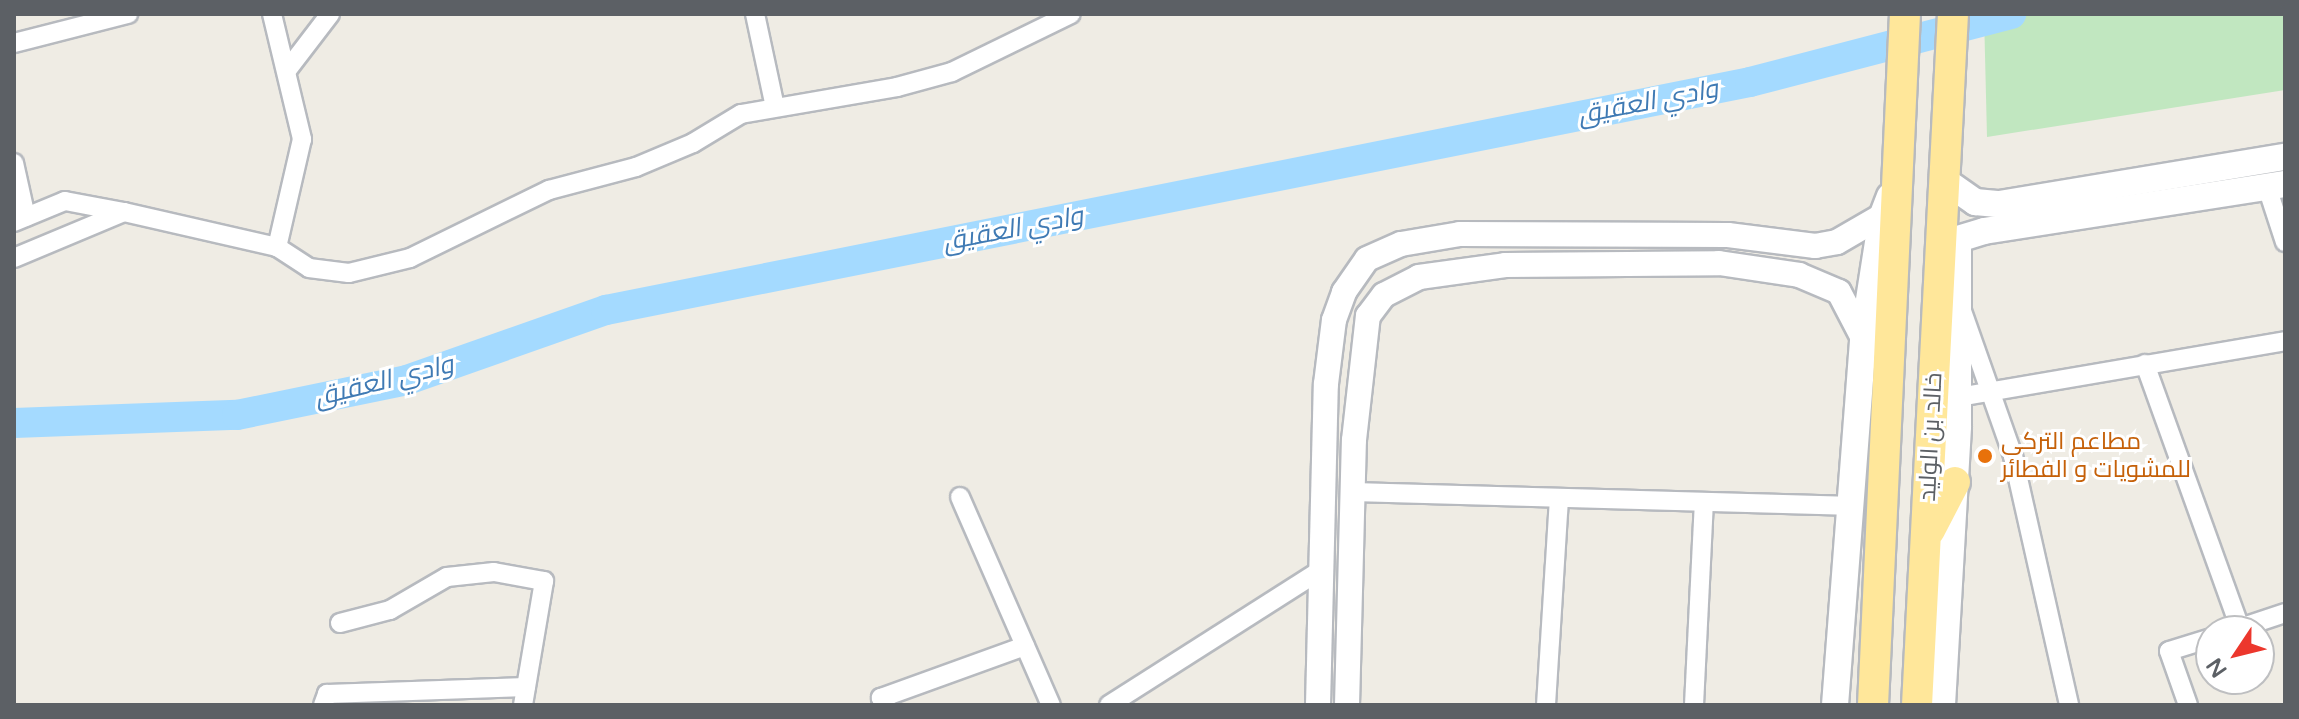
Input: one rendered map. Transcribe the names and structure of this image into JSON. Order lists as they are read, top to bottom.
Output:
{
  "streets": {
    "highway": ["خالد بن الوليد"]
  },
  "water": ["وادي العقيق"],
  "places": ["مطاعم التركي للمشويات و الفطائر"],
  "north": "bottom left"
}
